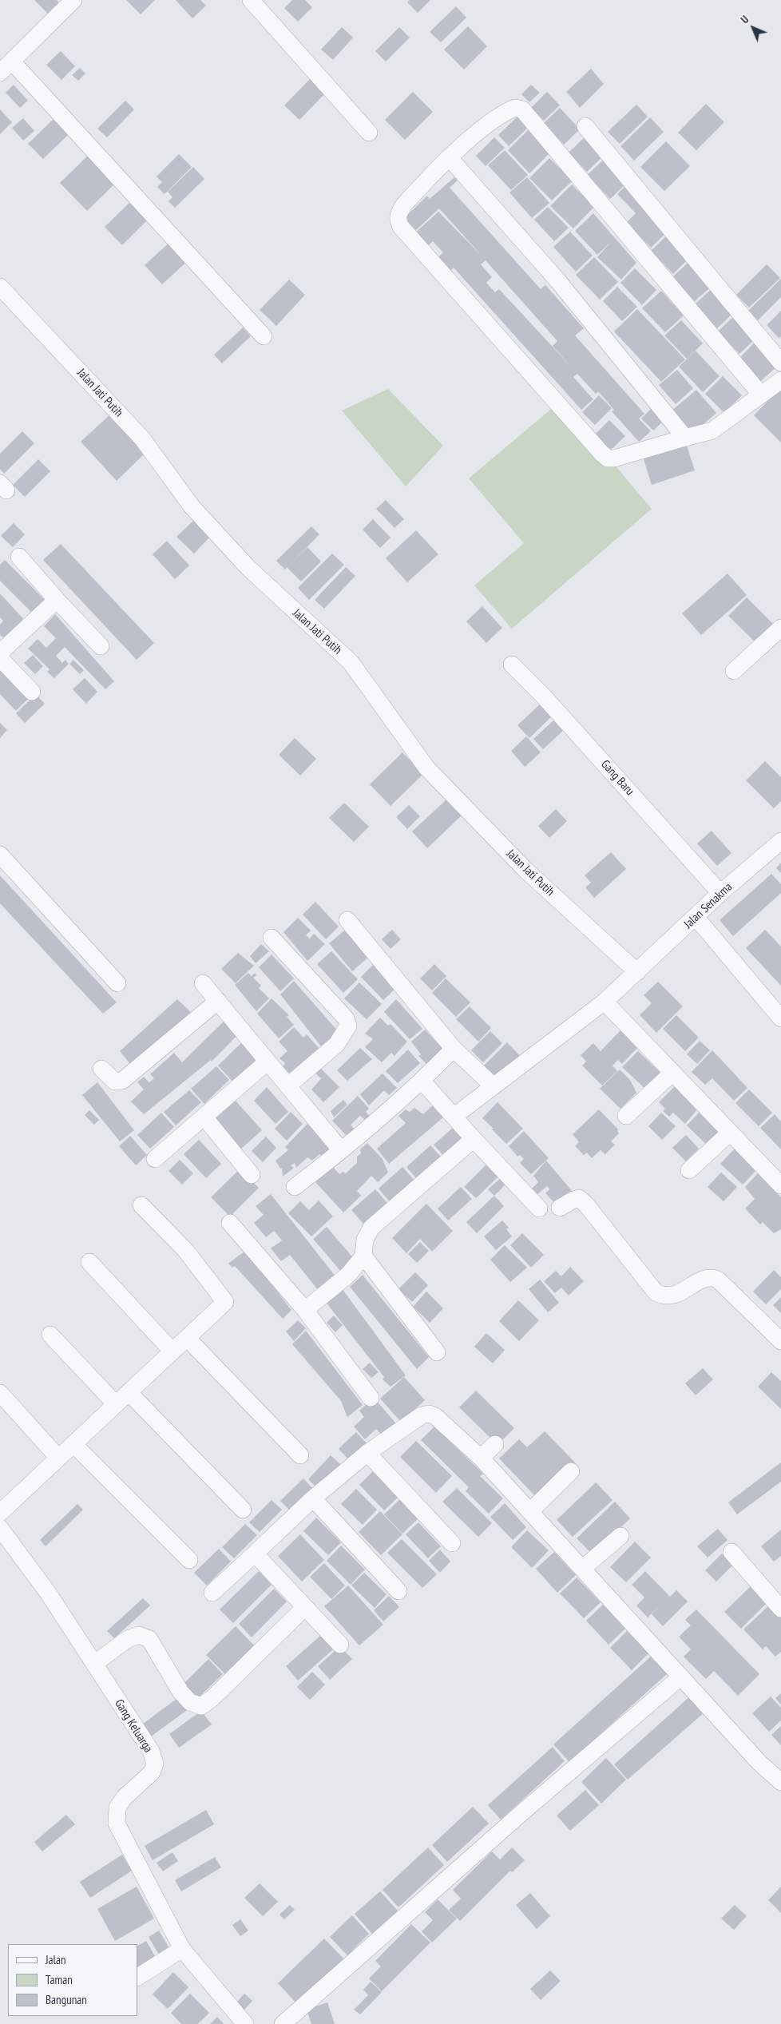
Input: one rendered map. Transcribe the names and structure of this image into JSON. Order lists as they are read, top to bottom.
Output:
{
  "streets": {
    "street": [
      "Jalan Jati Putih",
      "Gang Baru",
      "Jalan Senakma",
      "Gang Keluarga"
    ]
  },
  "crossings": [
    ["Jalan Jati Putih", "Jalan Senakma"],
    ["Gang Baru", "Jalan Senakma"]
  ],
  "legend": ["Jalan", "Taman", "Bangunan"],
  "north": "top left"
}
